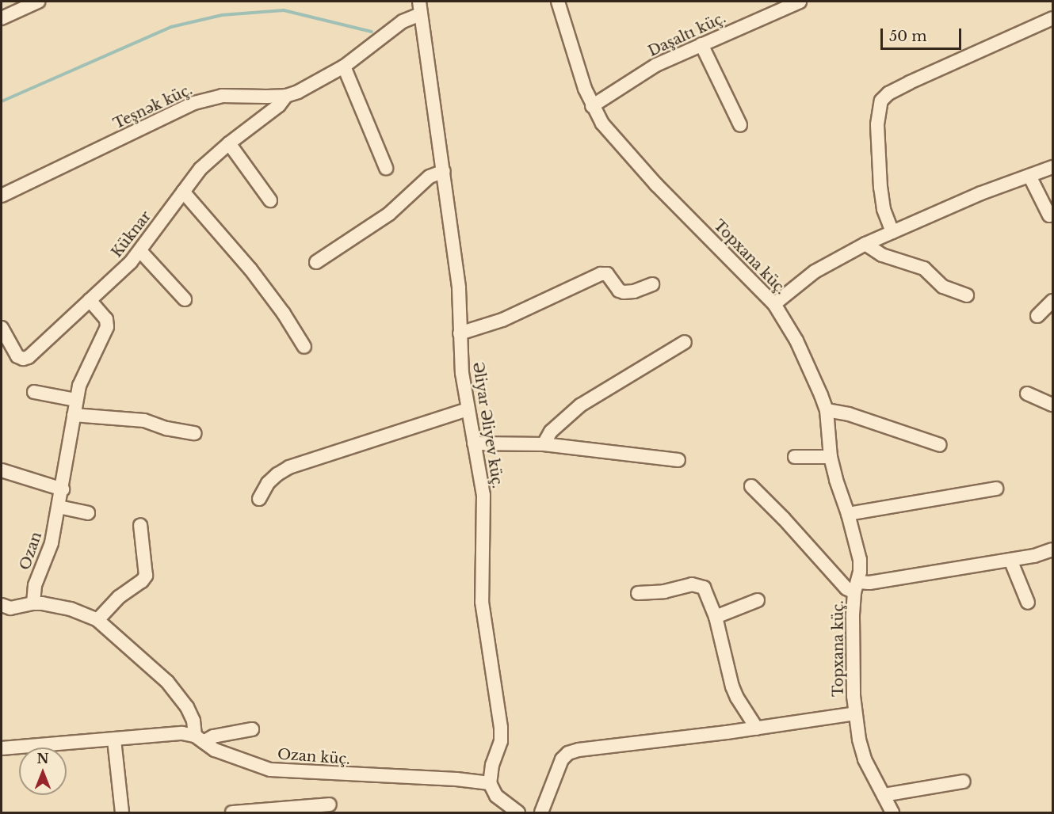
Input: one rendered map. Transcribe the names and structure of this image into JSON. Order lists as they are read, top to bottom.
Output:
{
  "streets": {
    "street": [
      "Daşaltı küç.",
      "Teşnək küç.",
      "Küknar",
      "Topxana küç.",
      "Əliyar Əliyev küç.",
      "Ozan",
      "Ozan küç."
    ]
  },
  "crossings": [
    ["Daşaltı küç.", "Topxana küç."],
    ["Teşnək küç.", "Küknar"],
    ["Teşnək küç.", "Əliyar Əliyev küç."],
    ["Küknar", "Ozan"],
    ["Əliyar Əliyev küç.", "Ozan küç."]
  ],
  "scale_bar": "50 m",
  "north": "top"
}
